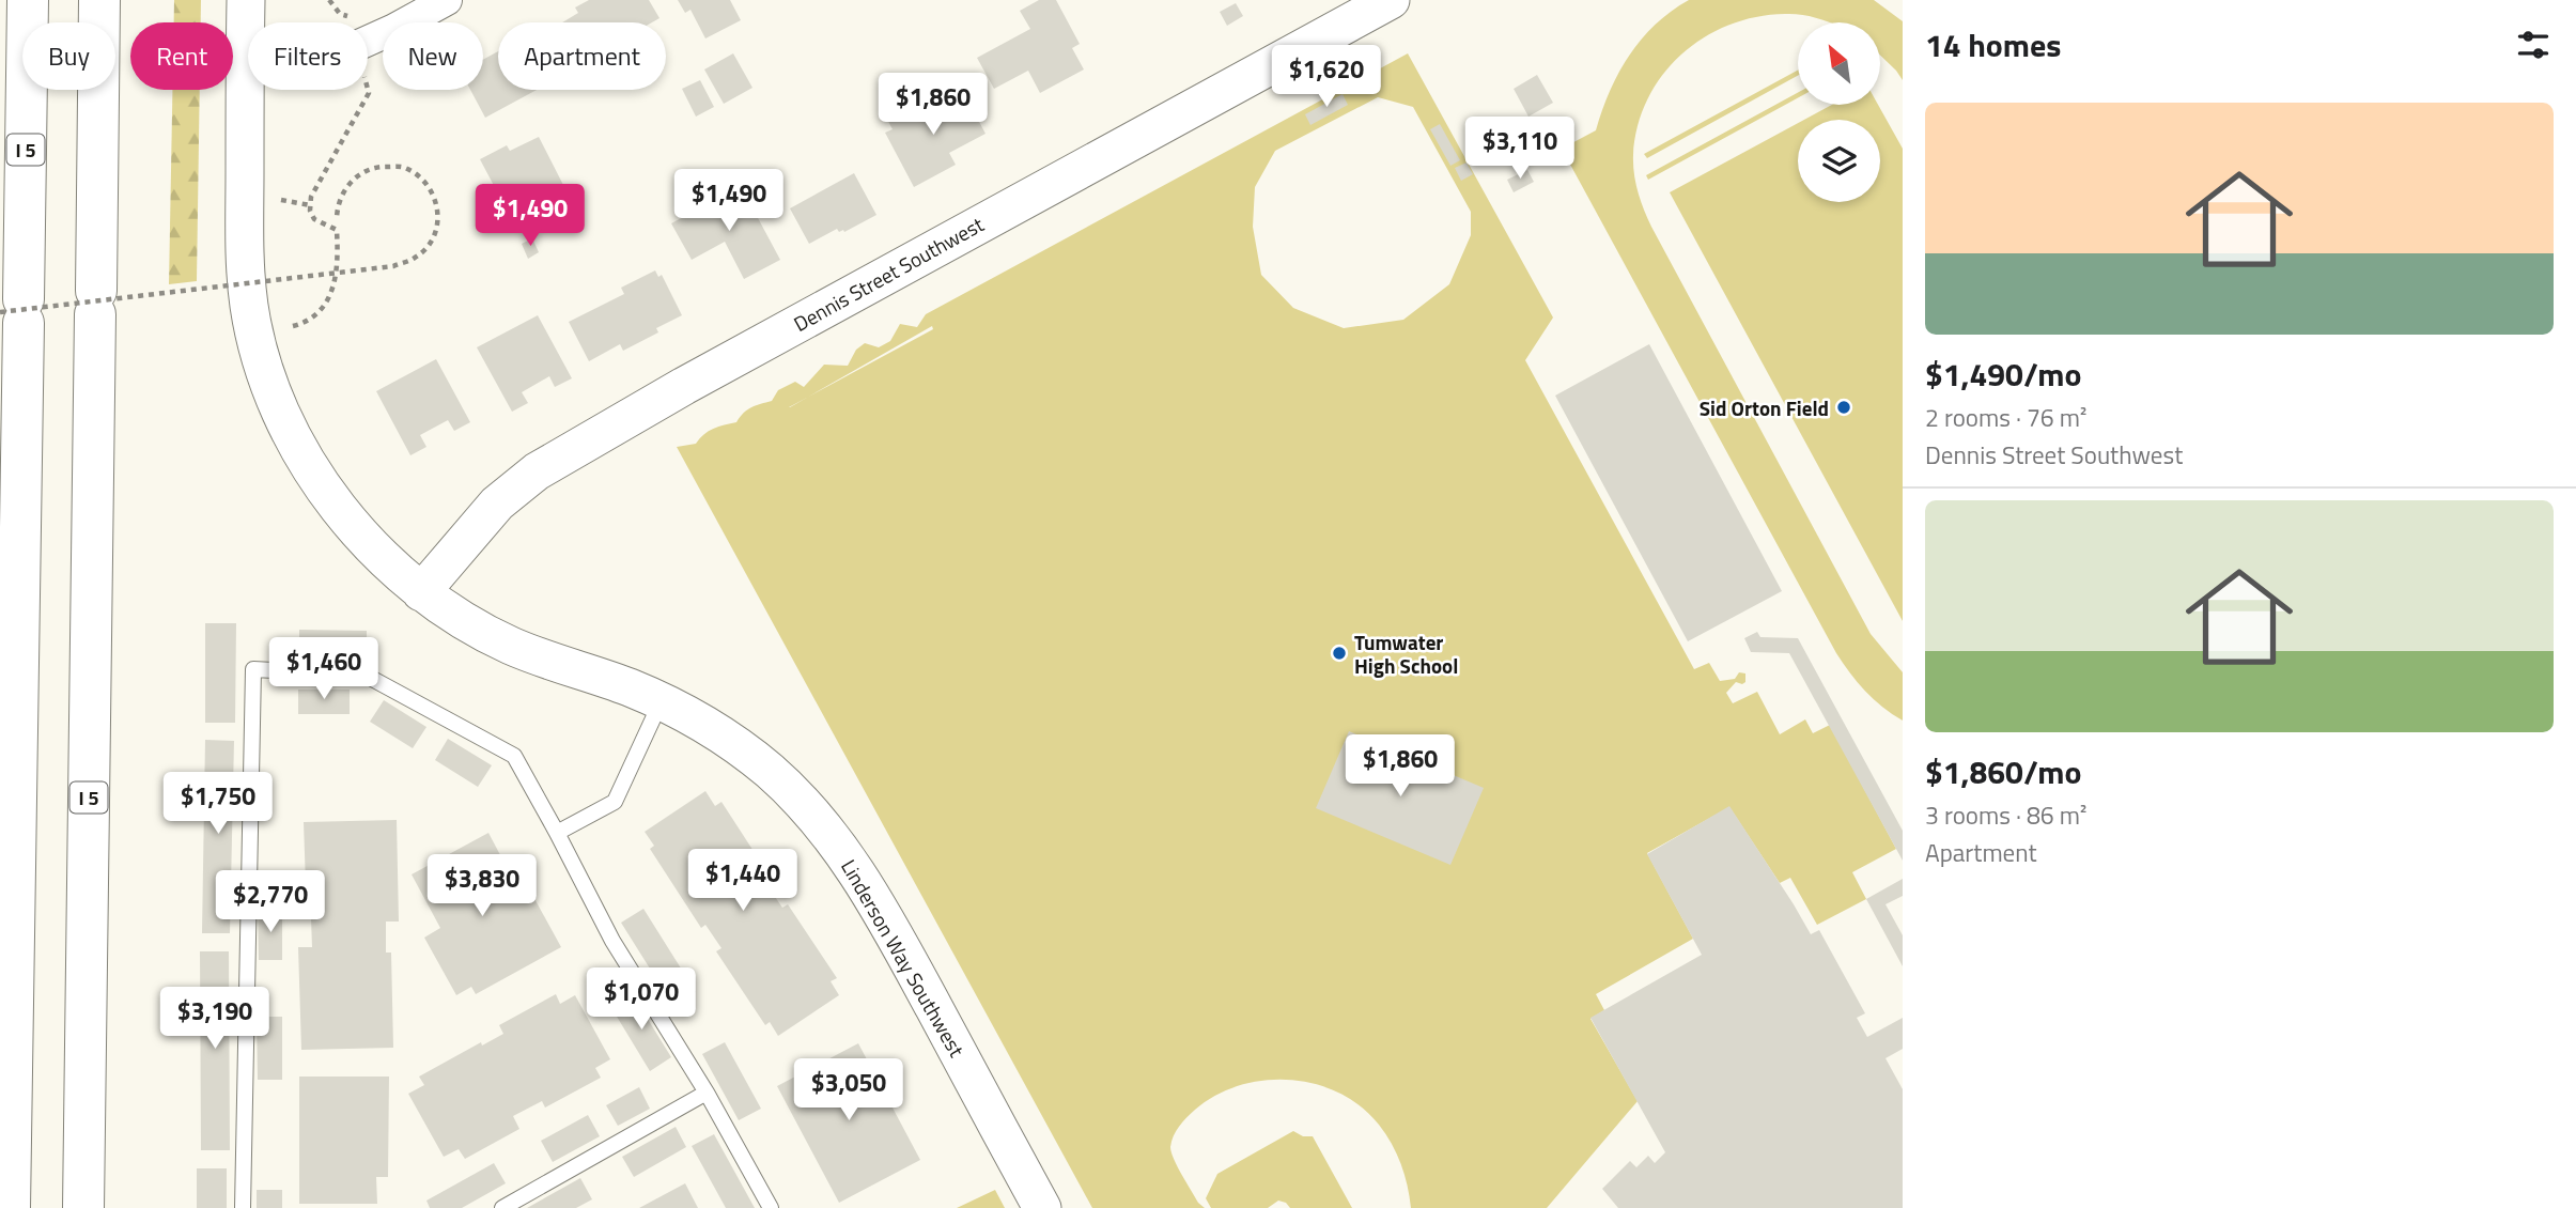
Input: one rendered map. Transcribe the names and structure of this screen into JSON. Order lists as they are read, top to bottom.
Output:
{
  "streets": {
    "highway": ["I 5"],
    "street": ["Dennis Street Southwest", "Linderson Way Southwest"]
  },
  "crossings": [
    ["Dennis Street Southwest", "Linderson Way Southwest"]
  ],
  "places": ["Sid Orton Field", "Tumwater High School"],
  "north": "top left",
  "page": {
    "heading": "14 homes",
    "chip": [
      "Buy",
      "Rent",
      "Filters",
      "New",
      "Apartment"
    ],
    "price": [
      "$1,620",
      "$1,860",
      "$3,110",
      "$1,490",
      "$1,490",
      "$1,460",
      "$1,860",
      "$1,750",
      "$1,440",
      "$3,830",
      "$2,770",
      "$1,070",
      "$3,190",
      "$3,050"
    ],
    "list": [
      {
        "name": "$1,490/mo",
        "note": "2 rooms · 76 m² · Dennis Street Southwest"
      },
      {
        "name": "$1,860/mo",
        "note": "3 rooms · 86 m² · Apartment"
      }
    ]
  }
}
